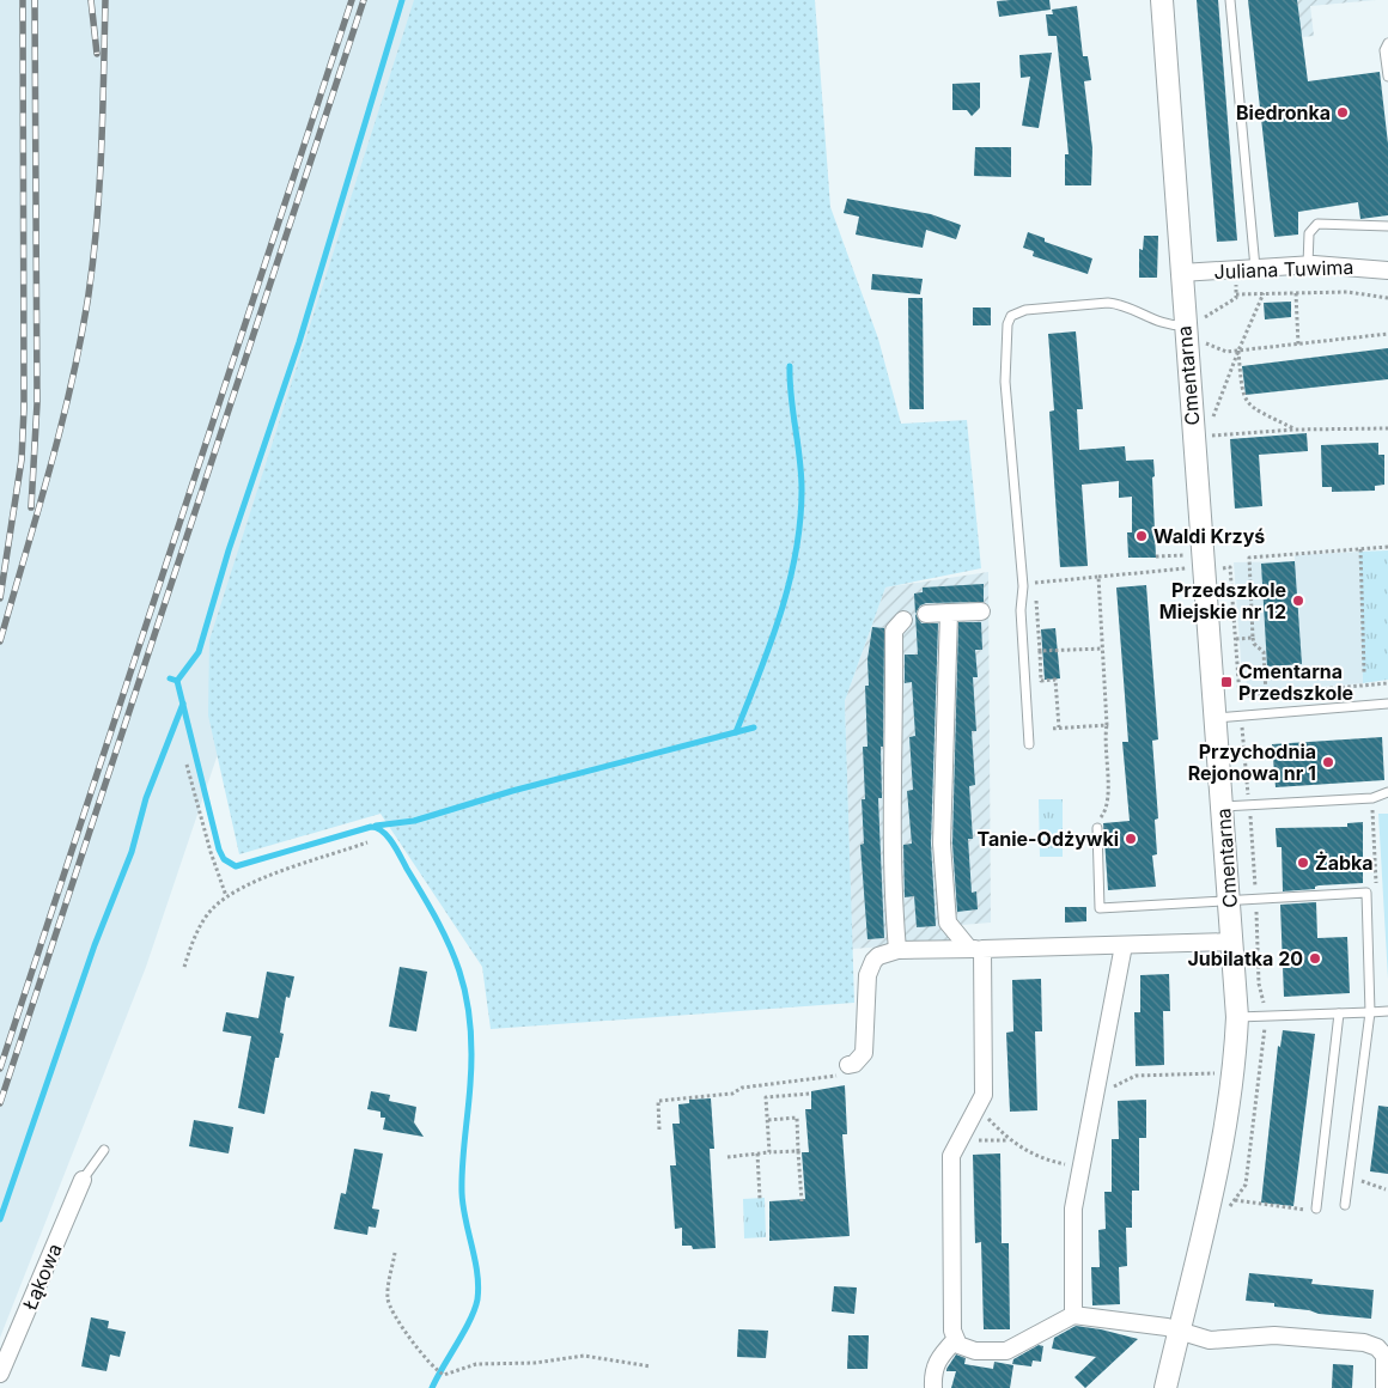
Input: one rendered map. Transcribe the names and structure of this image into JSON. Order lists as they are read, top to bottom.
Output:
{
  "streets": {
    "street": ["Juliana Tuwima", "Cmentarna", "Łąkowa"]
  },
  "crossings": [
    ["Juliana Tuwima", "Cmentarna"]
  ],
  "places": {
    "other": [
      "Biedronka",
      "Waldi Krzyś",
      "Przedszkole Miejskie nr 12",
      "Przychodnia Rejonowa nr 1",
      "Tanie-Odżywki",
      "Żabka",
      "Jubilatka 20"
    ],
    "transit": ["Cmentarna Przedszkole"]
  }
}
